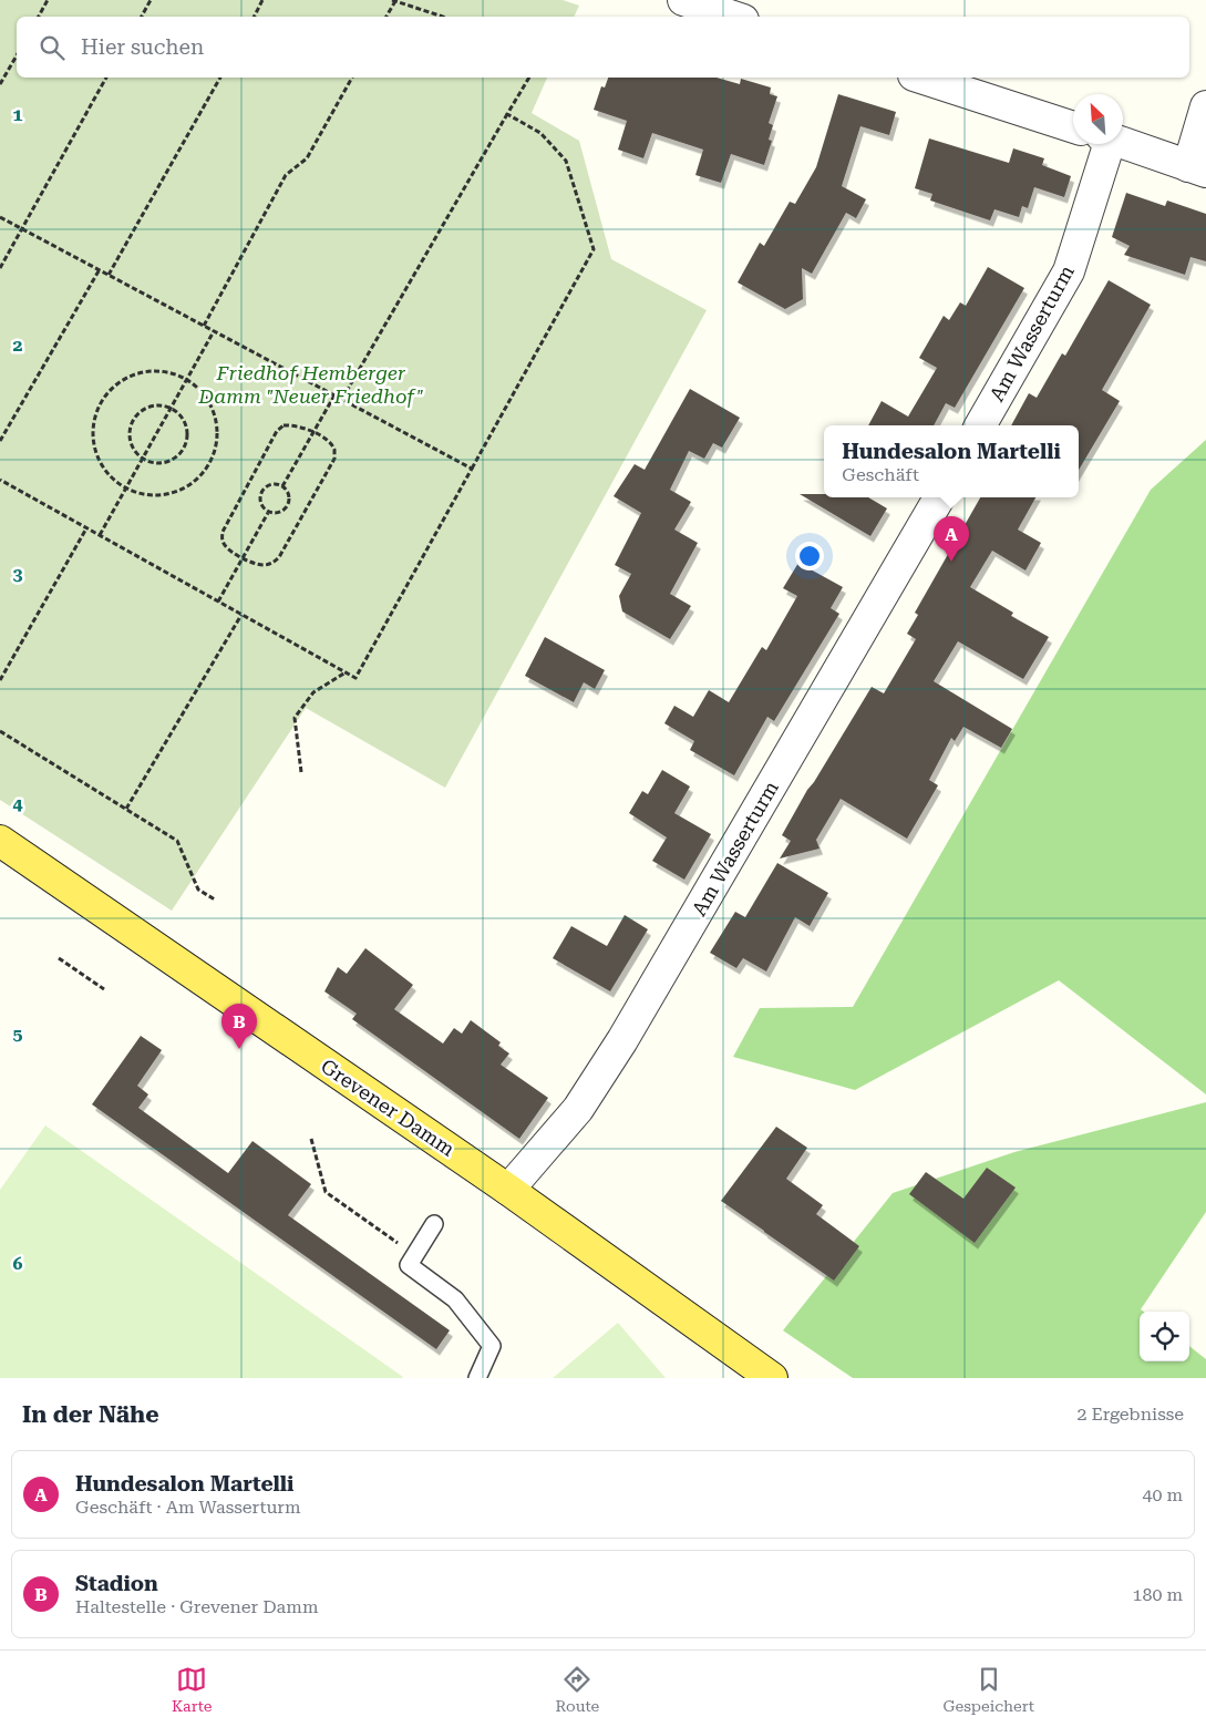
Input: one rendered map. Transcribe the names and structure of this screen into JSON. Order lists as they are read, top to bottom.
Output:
{
  "streets": {
    "main road": ["Grevener Damm"],
    "street": ["Am Wasserturm"]
  },
  "crossings": [
    ["Am Wasserturm", "Grevener Damm"]
  ],
  "parks": ["Friedhof Hemberger Damm \"Neuer Friedhof\""],
  "north": "top left",
  "page": {
    "search": "Hier suchen",
    "popup": ["Hundesalon Martelli", "Geschäft"],
    "pins": ["A", "B"],
    "heading": ["In der Nähe", "2 Ergebnisse"],
    "list": [
      {
        "mark": "A",
        "name": "Hundesalon Martelli",
        "note": "Geschäft · Am Wasserturm",
        "value": "40 m"
      },
      {
        "mark": "B",
        "name": "Stadion",
        "note": "Haltestelle · Grevener Damm",
        "value": "180 m"
      }
    ],
    "nav": ["Karte", "Route", "Gespeichert"]
  },
  "grid": {
    "rows": [
      "1",
      "2",
      "3",
      "4",
      "5",
      "6"
    ]
  }
}
